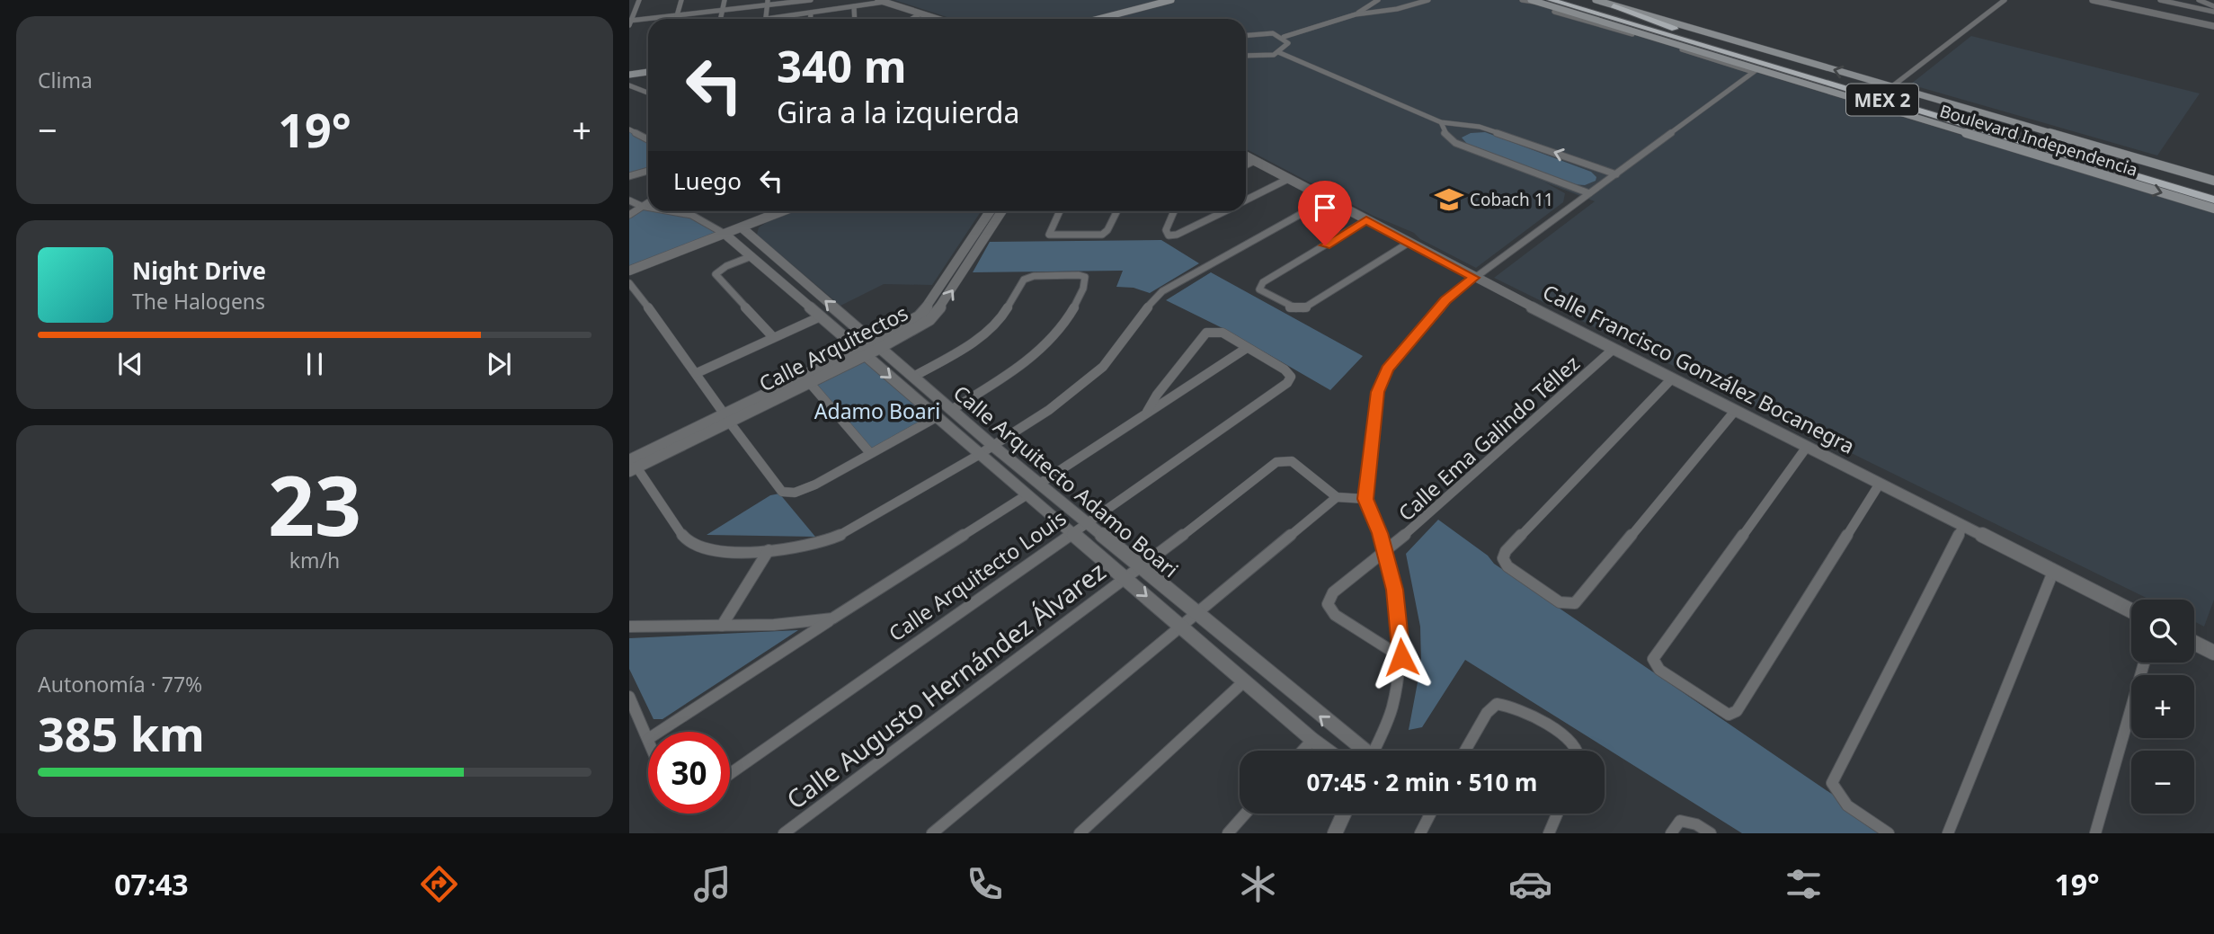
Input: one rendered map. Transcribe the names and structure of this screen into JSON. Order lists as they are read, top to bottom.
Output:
{
  "streets": {
    "highway": ["MEX 2"],
    "main road": ["Boulevard Independencia"],
    "street": [
      "Calle Arquitectos",
      "Calle Francisco González Bocanegra",
      "Calle Ema Galindo Téllez",
      "Calle Arquitecto Adamo Boari",
      "Calle Arquitecto Louis",
      "Calle Augusto Hernández Álvarez"
    ]
  },
  "crossings": [
    ["MEX 2", "Boulevard Independencia"],
    ["Calle Arquitectos", "Calle Arquitecto Adamo Boari"],
    ["Calle Francisco González Bocanegra", "Calle Ema Galindo Téllez"],
    ["Calle Arquitecto Adamo Boari", "Calle Arquitecto Louis"],
    ["Calle Arquitecto Adamo Boari", "Calle Augusto Hernández Álvarez"]
  ],
  "parks": ["Adamo Boari"],
  "places": {
    "school or university": ["Cobach 11"]
  },
  "page": {
    "tile": [
      "Clima",
      ["23", "km/h"],
      ["Autonomía · 77%", "385 km"]
    ],
    "turn": ["340 m", "Gira a la izquierda"],
    "heat": ["−", "19°", "+"],
    "then": "Luego",
    "song": ["Night Drive", "The Halogens"],
    "map_buttons": ["+", "−"],
    "limit": "30",
    "trip": "07:45 · 2 min · 510 m",
    "tabs": ["07:43", "19°"]
  }
}
